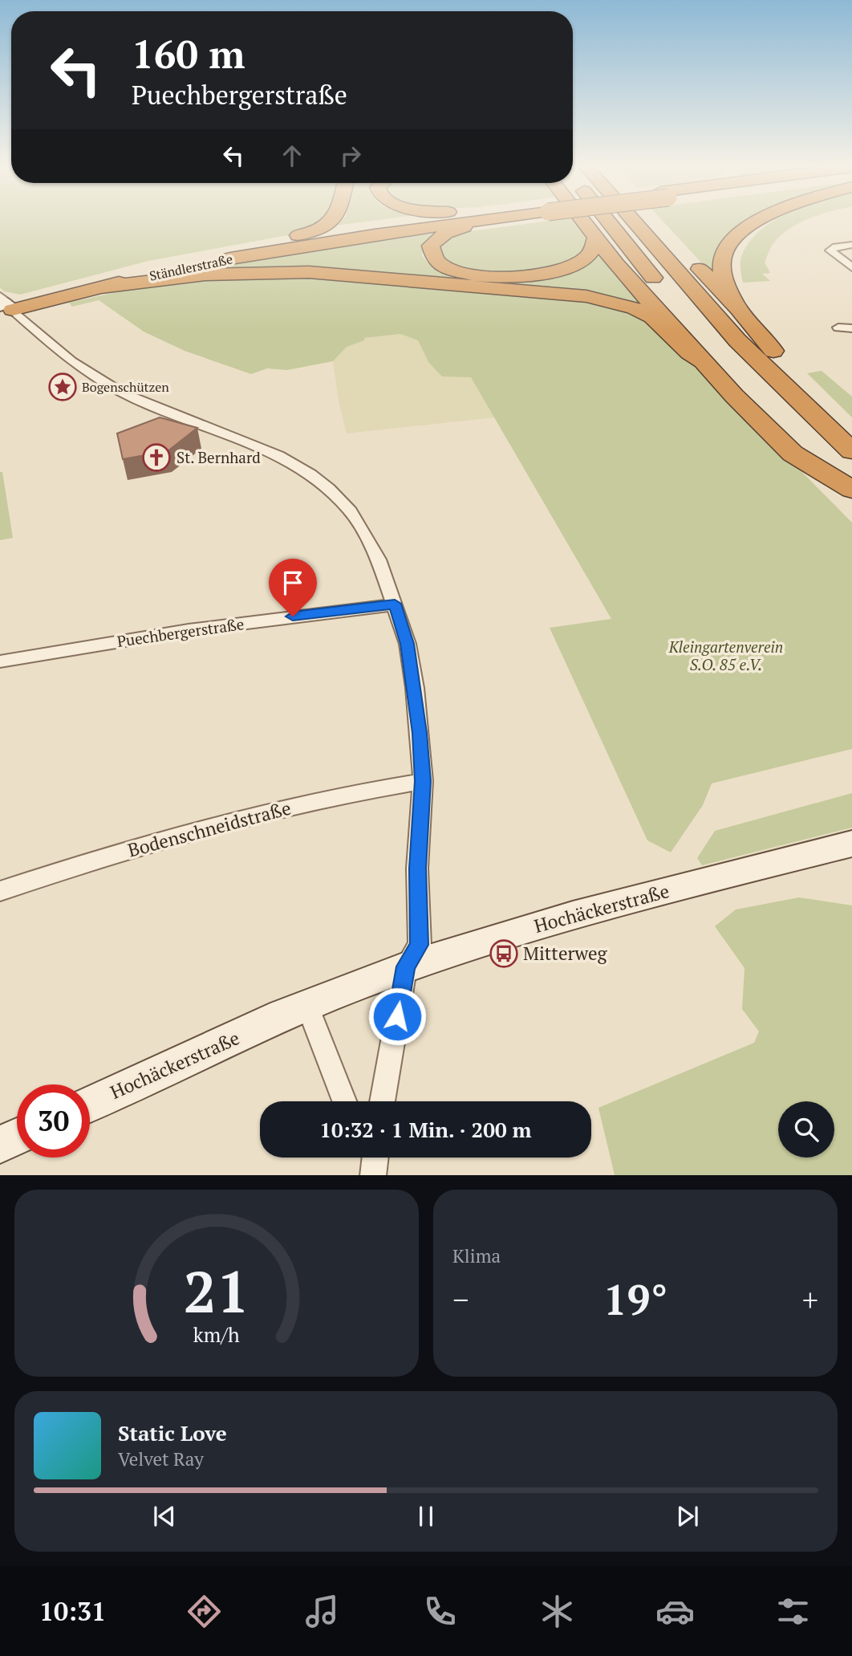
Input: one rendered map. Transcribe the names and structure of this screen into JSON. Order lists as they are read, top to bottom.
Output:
{
  "streets": {
    "highway": ["Ständlerstraße"],
    "street": ["Puechbergerstraße", "Bodenschneidstraße", "Hochäckerstraße"]
  },
  "parks": ["Kleingartenverein S.O. 85 e.V."],
  "places": {
    "place": ["Bogenschützen"],
    "church": ["St. Bernhard"],
    "bus stop": ["Mitterweg"]
  },
  "page": {
    "turn": ["160 m", "Puechbergerstraße"],
    "limit": "30",
    "trip": "10:32 · 1 Min. · 200 m",
    "tile": "Klima",
    "heat": ["−", "19°", "+"],
    "song": ["Static Love", "Velvet Ray"],
    "tabs": "10:31",
    "gauge": ["21", "km/h"]
  }
}
